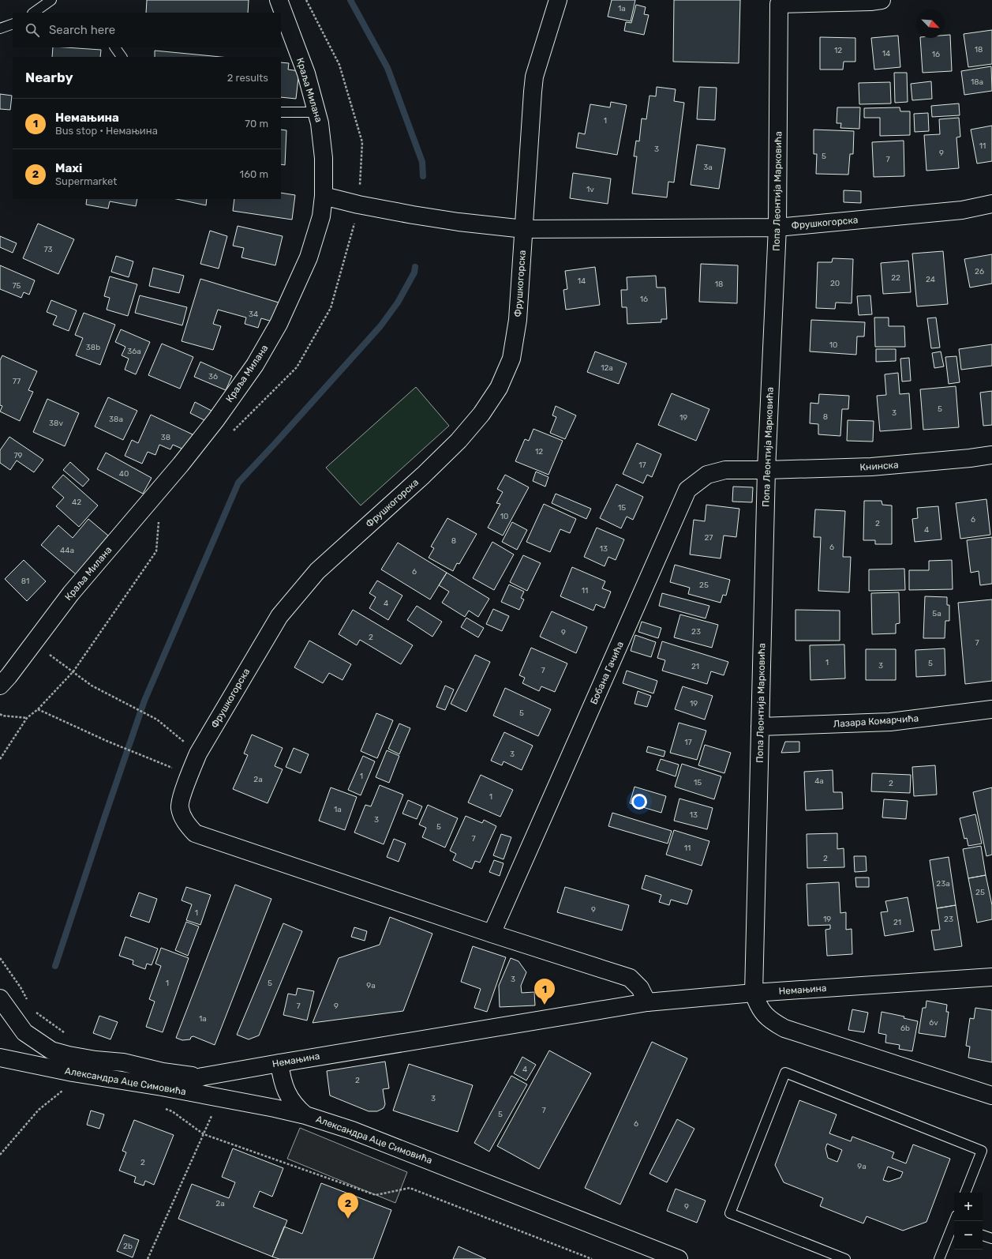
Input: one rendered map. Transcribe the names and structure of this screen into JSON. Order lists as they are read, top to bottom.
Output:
{
  "streets": {
    "street": [
      "Краља Милана",
      "Попа Леонтија Марковића",
      "Фрушкогорска",
      "Книнска",
      "Бобана Гачића",
      "Лазара Комарчића",
      "Немањина",
      "Александра Аце Симовића"
    ]
  },
  "crossings": [
    ["Краља Милана", "Фрушкогорска"],
    ["Попа Леонтија Марковића", "Фрушкогорска"],
    ["Попа Леонтија Марковића", "Книнска"],
    ["Попа Леонтија Марковића", "Бобана Гачића"],
    ["Попа Леонтија Марковића", "Лазара Комарчића"],
    ["Попа Леонтија Марковића", "Немањина"],
    ["Книнска", "Бобана Гачића"],
    ["Немањина", "Александра Аце Симовића"]
  ],
  "house_numbers": [
    "1a",
    "18",
    "12",
    "14",
    "16",
    "18a",
    "1",
    "11",
    "3",
    "9",
    "5",
    "7",
    "3a",
    "1v",
    "73",
    "26",
    "22",
    "24",
    "14",
    "20",
    "18",
    "75",
    "16",
    "34",
    "10",
    "38b",
    "36a",
    "12a",
    "36",
    "77",
    "5",
    "3",
    "8",
    "19",
    "38a",
    "38v",
    "38",
    "12",
    "79",
    "17",
    "40",
    "42",
    "15",
    "10",
    "6",
    "2",
    "4",
    "27",
    "8",
    "6",
    "13",
    "44a",
    "6",
    "81",
    "25",
    "11",
    "4",
    "5a",
    "23",
    "9",
    "2",
    "7",
    "1",
    "5",
    "3",
    "21",
    "7",
    "19",
    "5",
    "17",
    "3",
    "1",
    "2a",
    "4a",
    "15",
    "2",
    "1",
    "1a",
    "13",
    "3",
    "5",
    "7",
    "11",
    "2",
    "23a",
    "25",
    "9",
    "1",
    "19",
    "23",
    "21",
    "3",
    "1",
    "5",
    "9a",
    "7",
    "9",
    "1a",
    "6v",
    "6b",
    "4",
    "2",
    "3",
    "7",
    "5",
    "6",
    "2",
    "9a",
    "2a",
    "9",
    "2b"
  ],
  "north": "bottom right",
  "page": {
    "search": "Search here",
    "heading": ["Nearby", "2 results"],
    "list": [
      {
        "mark": "1",
        "name": "Немањина",
        "note": "Bus stop · Немањина",
        "value": "70 m"
      },
      {
        "mark": "2",
        "name": "Maxi",
        "note": "Supermarket",
        "value": "160 m"
      }
    ],
    "pins": ["1", "2"],
    "map_buttons": ["+", "−"]
  }
}
